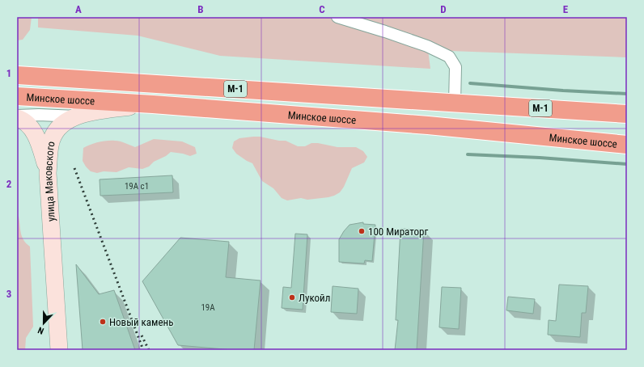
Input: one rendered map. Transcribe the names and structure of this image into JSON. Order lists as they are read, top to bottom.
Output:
{
  "streets": {
    "highway": ["М-1", "Минское шоссе"],
    "main road": ["улица Маковского"]
  },
  "crossings": [
    ["Минское шоссе", "улица Маковского"]
  ],
  "places": ["100 Мираторг", "Лукойл", "Новый камень"],
  "house_numbers": ["19А с1", "19А"],
  "north": "bottom",
  "grid": {
    "columns": [
      "A",
      "B",
      "C",
      "D",
      "E"
    ],
    "rows": ["1", "2", "3"]
  }
}
